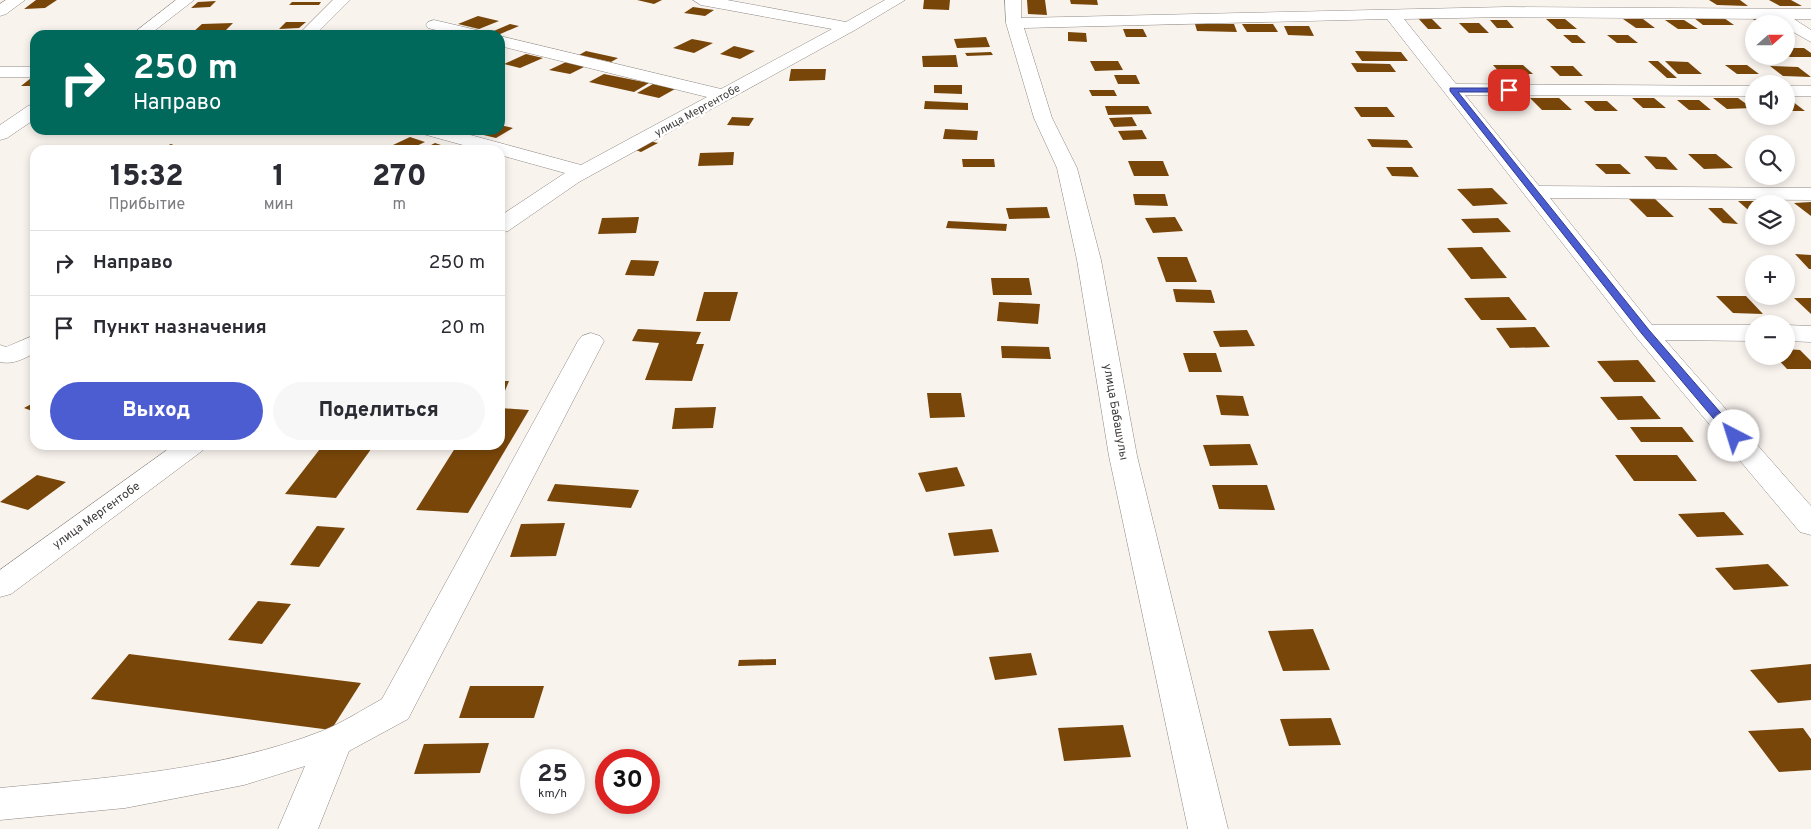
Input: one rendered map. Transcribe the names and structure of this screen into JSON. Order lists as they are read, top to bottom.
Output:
{
  "streets": {
    "street": ["улица Мергентобе", "улица Бабашулы"]
  },
  "north": "right",
  "page": {
    "map_buttons": ["+", "−"],
    "turn": ["250 m", "Направо"],
    "eta": [
      "15:32",
      "Прибытие",
      "1",
      "мин",
      "270",
      "m"
    ],
    "list": [
      {
        "name": "Направо",
        "value": "250 m"
      },
      {
        "name": "Пункт назначения",
        "value": "20 m"
      }
    ],
    "buttons": ["Выход", "Поделиться"],
    "speed": "25 km/h",
    "limit": "30"
  }
}
